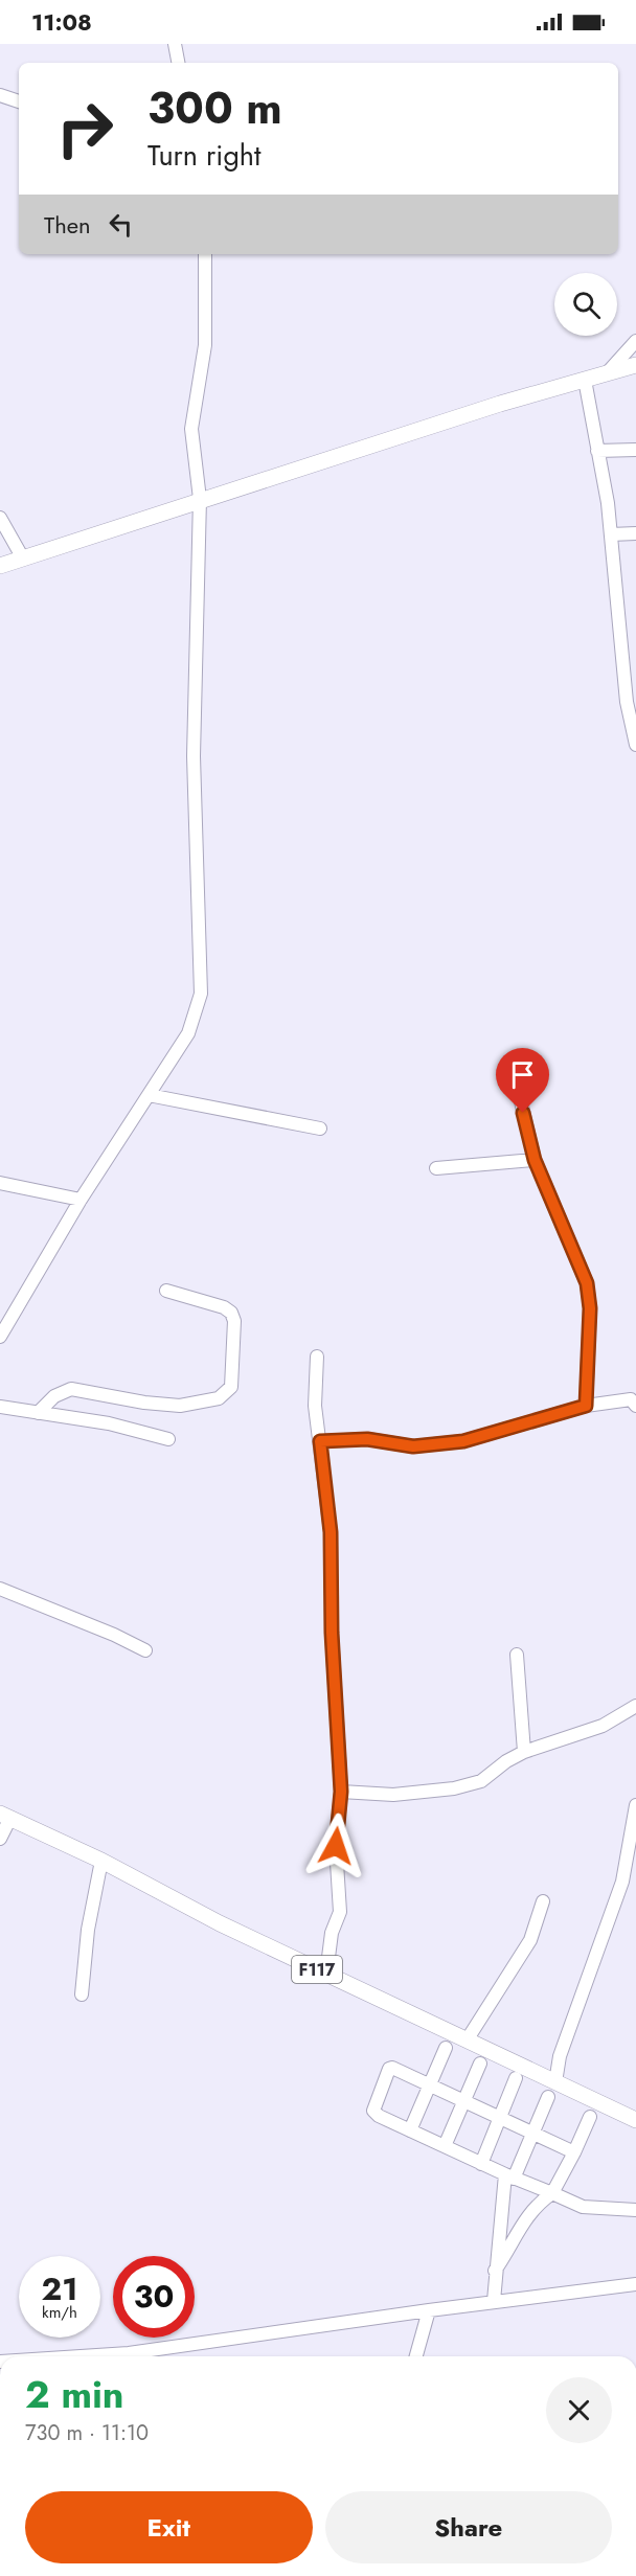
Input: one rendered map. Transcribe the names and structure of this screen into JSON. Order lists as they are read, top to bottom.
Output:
{
  "streets": {
    "main road": ["F117"]
  },
  "page": {
    "status": "11:08",
    "turn": ["300 m", "Turn right"],
    "then": "Then",
    "speed": "21 km/h",
    "limit": "30",
    "heading": ["2 min", "730 m · 11:10"],
    "buttons": ["Exit", "Share"]
  }
}
